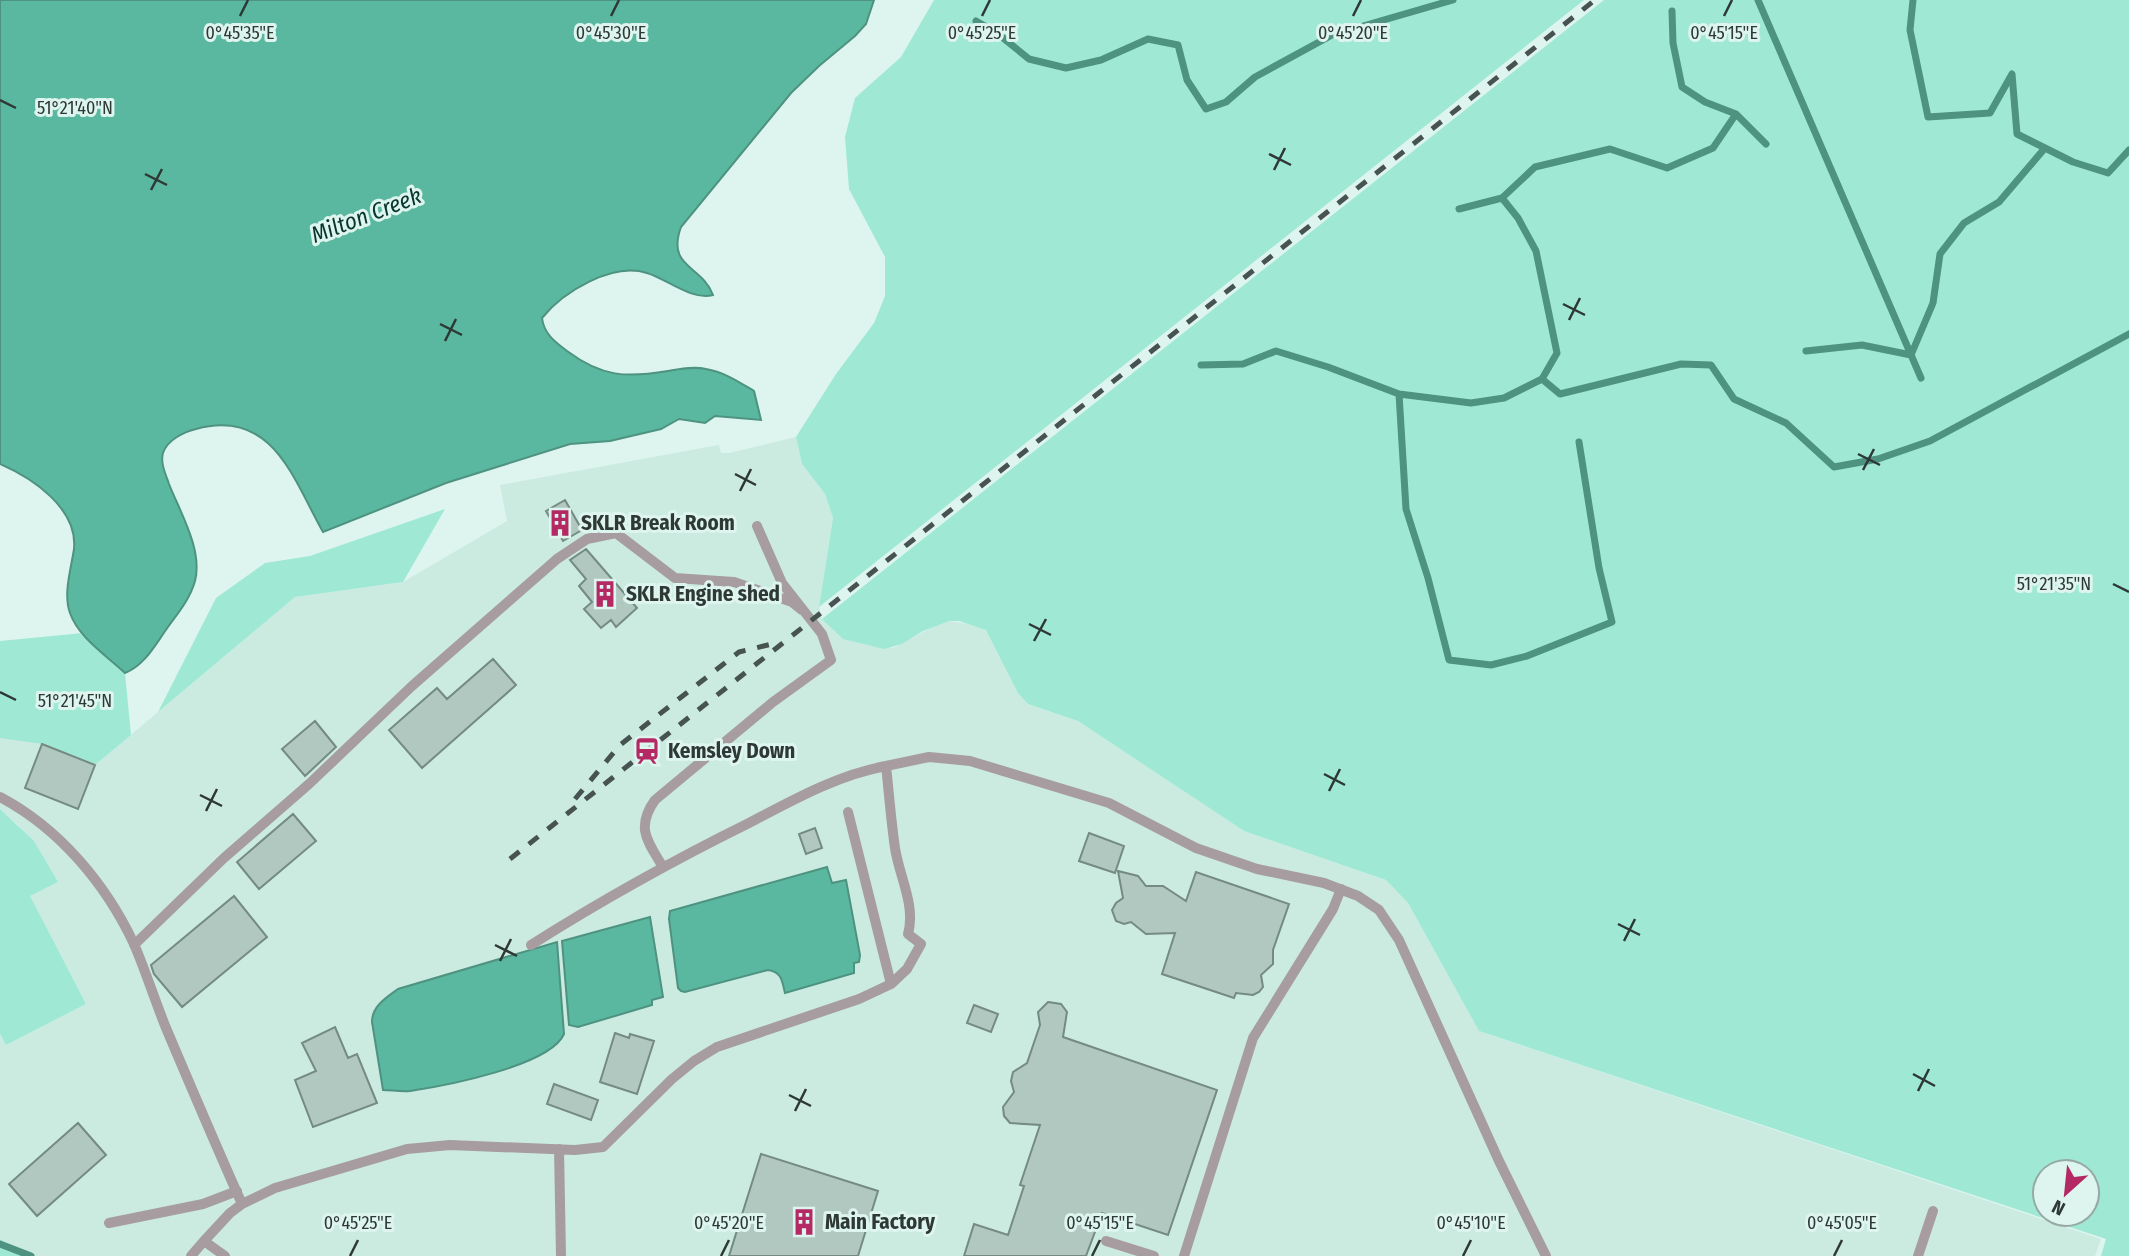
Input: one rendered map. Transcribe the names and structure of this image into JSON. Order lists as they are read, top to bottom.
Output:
{
  "water": ["Milton Creek"],
  "places": {
    "building": ["SKLR Break Room", "SKLR Engine shed", "Main Factory"],
    "station": ["Kemsley Down"]
  },
  "north": "bottom left",
  "coordinates": [
    "0°45'35\"E",
    "0°45'30\"E",
    "0°45'25\"E",
    "0°45'20\"E",
    "0°45'15\"E",
    "51°21'40\"N",
    "51°21'35\"N",
    "51°21'45\"N",
    "0°45'10\"E",
    "0°45'05\"E"
  ]
}
